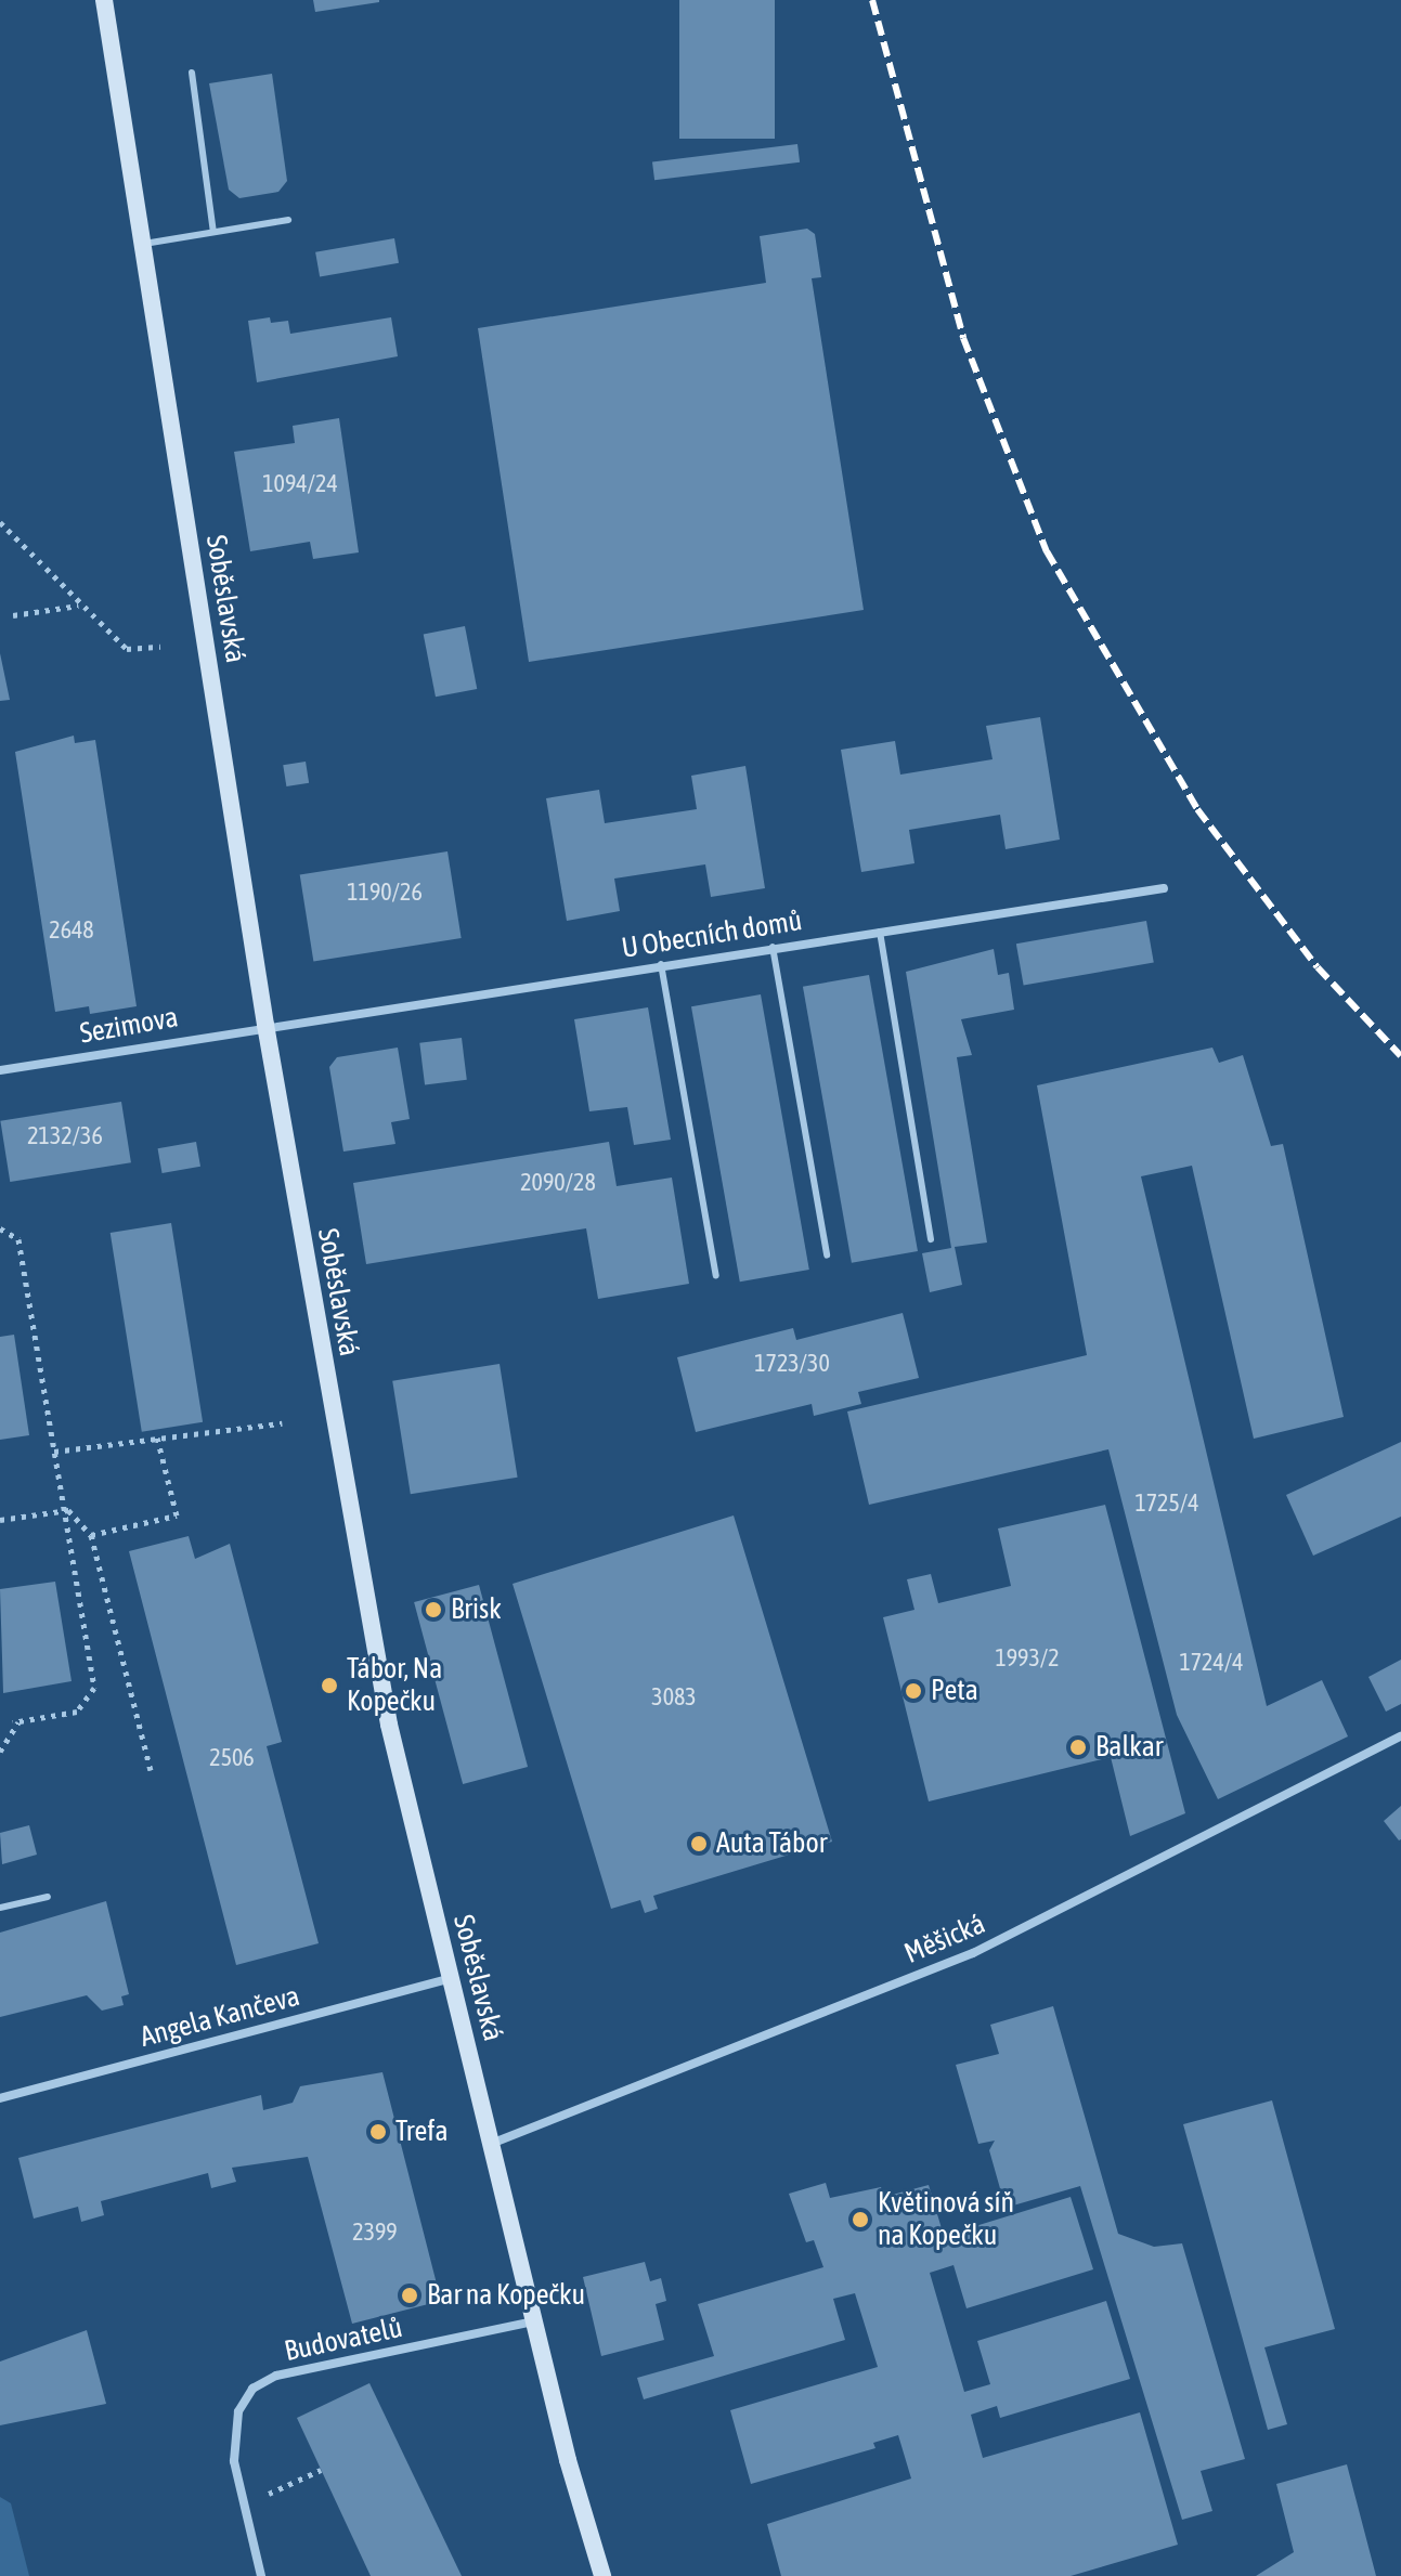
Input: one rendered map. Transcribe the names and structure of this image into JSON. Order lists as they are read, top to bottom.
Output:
{
  "streets": {
    "main road": ["Soběslavská"],
    "street": [
      "U Obecních domů",
      "Sezimova",
      "Měšická",
      "Angela Kančeva",
      "Budovatelů"
    ]
  },
  "crossings": [
    ["Soběslavská", "U Obecních domů"],
    ["Soběslavská", "Sezimova"],
    ["Soběslavská", "Měšická"],
    ["Soběslavská", "Angela Kančeva"],
    ["Soběslavská", "Budovatelů"],
    ["U Obecních domů", "Sezimova"]
  ],
  "places": [
    "Brisk",
    "Tábor, Na Kopečku",
    "Peta",
    "Balkar",
    "Auta Tábor",
    "Trefa",
    "Květinová síň na Kopečku",
    "Bar na Kopečku"
  ],
  "house_numbers": [
    "1094/24",
    "1190/26",
    "2648",
    "2132/36",
    "2090/28",
    "1723/30",
    "1725/4",
    "1993/2",
    "1724/4",
    "3083",
    "2506",
    "2399"
  ]
}
